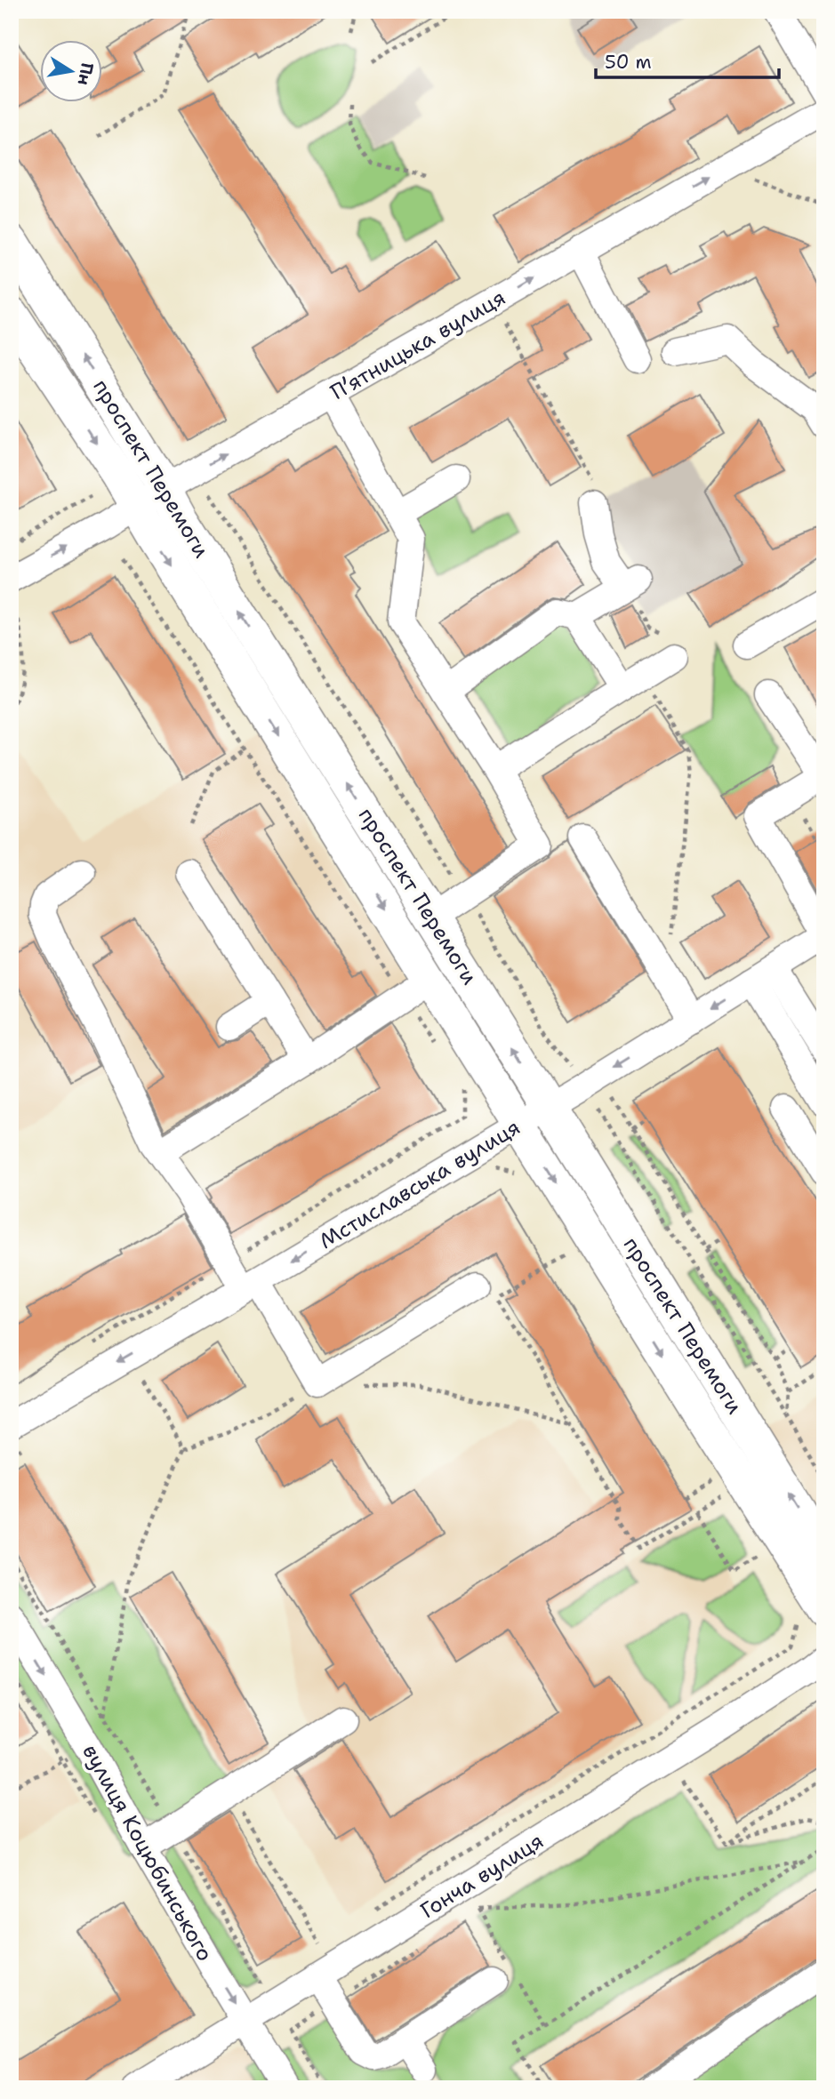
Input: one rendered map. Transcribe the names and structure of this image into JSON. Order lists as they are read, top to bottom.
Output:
{
  "streets": {
    "main road": ["проспект Перемоги"],
    "street": [
      "Пʼятницька вулиця",
      "Мстиславська вулиця",
      "вулиця Коцюбинського",
      "Гонча вулиця"
    ]
  },
  "crossings": [
    ["Пʼятницька вулиця", "проспект Перемоги"],
    ["проспект Перемоги", "Мстиславська вулиця"],
    ["вулиця Коцюбинського", "Гонча вулиця"]
  ],
  "one_way": ["Пʼятницька вулиця", "вулиця Коцюбинського"],
  "scale_bar": "50 m",
  "north": "right"
}
